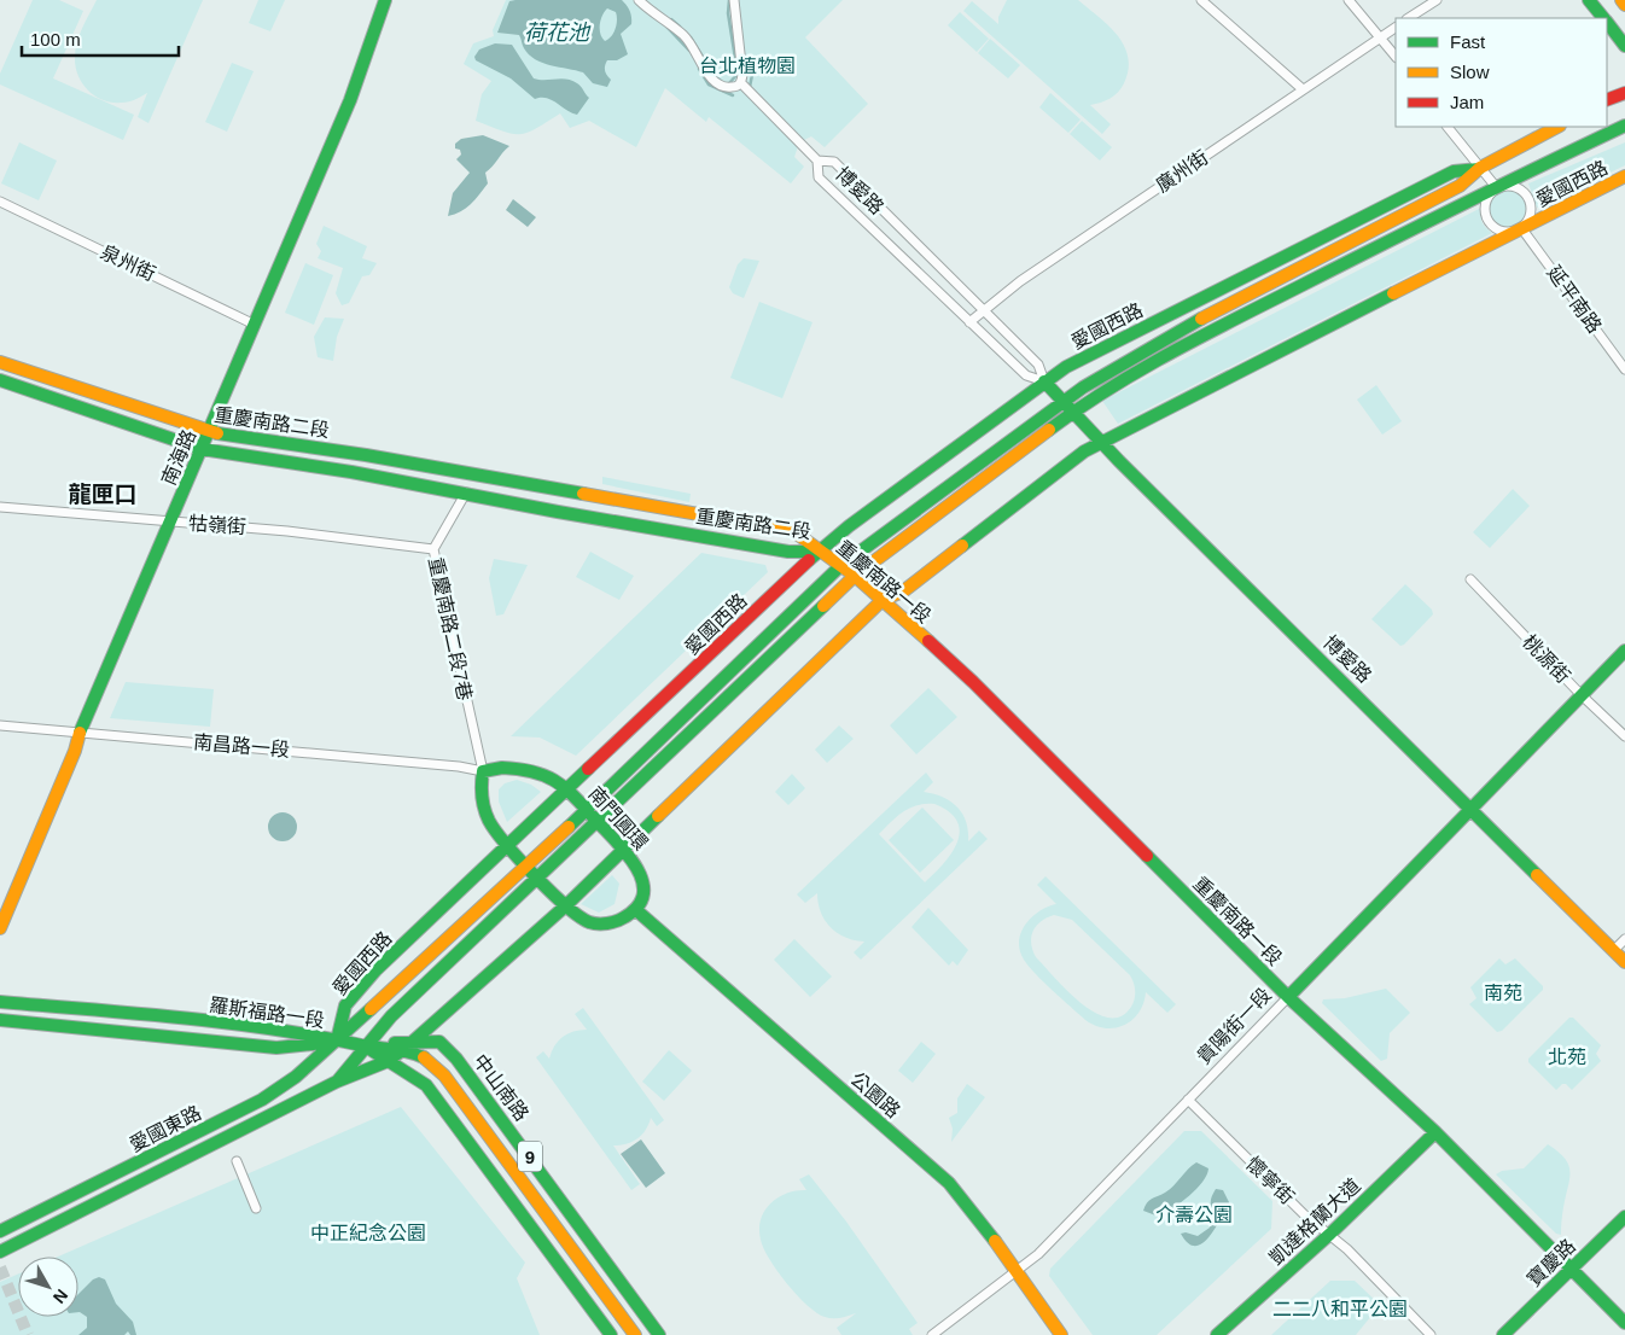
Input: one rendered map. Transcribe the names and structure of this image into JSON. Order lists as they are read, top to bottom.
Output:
{
  "streets": {
    "street": [
      "廣州街",
      "愛國西路",
      "博愛路",
      "泉州街",
      "延平南路",
      "重慶南路二段",
      "南海路",
      "牯嶺街",
      "重慶南路一段",
      "重慶南路二段7巷",
      "桃源街",
      "南昌路一段",
      "南門圓環",
      "羅斯福路一段",
      "貴陽街一段",
      "中山南路",
      "公園路",
      "愛國東路",
      "9",
      "懷寧街",
      "凱達格蘭大道",
      "寶慶路"
    ]
  },
  "crossings": [
    ["廣州街", "博愛路"],
    ["愛國西路", "博愛路"],
    ["愛國西路", "延平南路"],
    ["愛國西路", "重慶南路二段"],
    ["愛國西路", "重慶南路一段"],
    ["愛國西路", "南門圓環"],
    ["愛國西路", "羅斯福路一段"],
    ["愛國西路", "中山南路"],
    ["愛國西路", "愛國東路"],
    ["博愛路", "貴陽街一段"],
    ["泉州街", "南海路"],
    ["重慶南路二段", "南海路"],
    ["重慶南路二段", "重慶南路一段"],
    ["重慶南路二段", "重慶南路二段7巷"],
    ["南海路", "牯嶺街"],
    ["南海路", "南昌路一段"],
    ["牯嶺街", "重慶南路二段7巷"],
    ["重慶南路一段", "貴陽街一段"],
    ["重慶南路一段", "凱達格蘭大道"],
    ["重慶南路一段", "寶慶路"],
    ["重慶南路二段7巷", "南昌路一段"],
    ["重慶南路二段7巷", "南門圓環"],
    ["桃源街", "貴陽街一段"],
    ["南昌路一段", "南門圓環"],
    ["南門圓環", "公園路"],
    ["羅斯福路一段", "中山南路"],
    ["羅斯福路一段", "愛國東路"],
    ["貴陽街一段", "公園路"],
    ["貴陽街一段", "懷寧街"],
    ["中山南路", "愛國東路"],
    ["懷寧街", "凱達格蘭大道"]
  ],
  "districts": ["龍匣口"],
  "water": ["荷花池"],
  "parks": [
    "台北植物園",
    "南苑",
    "北苑",
    "介壽公園",
    "中正紀念公園",
    "二二八和平公園"
  ],
  "legend": ["Fast", "Slow", "Jam"],
  "scale_bar": "100 m",
  "north": "bottom right"
}
